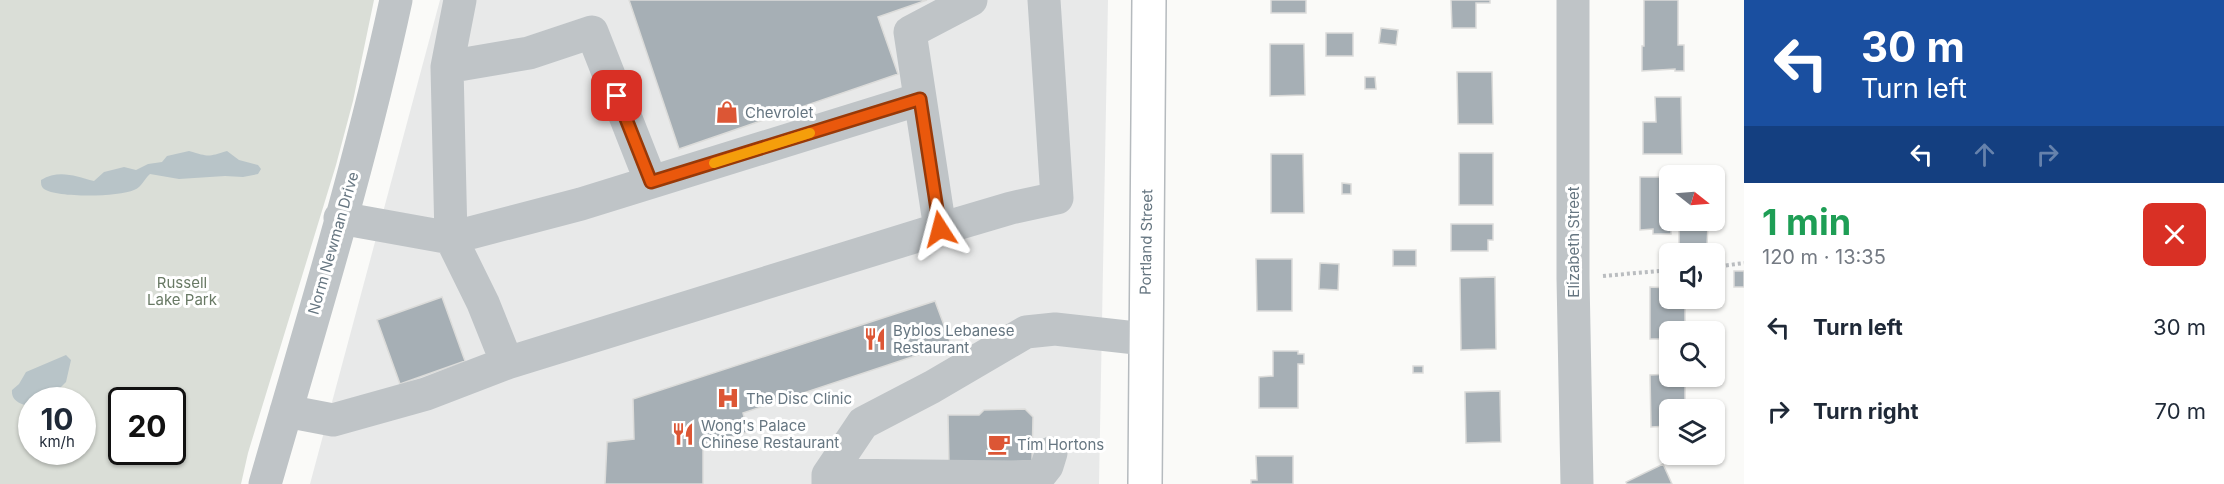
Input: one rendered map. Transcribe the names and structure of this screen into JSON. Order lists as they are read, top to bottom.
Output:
{
  "streets": {
    "main road": ["Portland Street"],
    "street": ["Elizabeth Street", "Norm Newman Drive"]
  },
  "parks": ["Russell Lake Park"],
  "places": {
    "shop": ["Chevrolet"],
    "restaurant": ["Byblos Lebanese Restaurant", "Wong's Palace Chinese Restaurant"],
    "hospital": ["The Disc Clinic"],
    "cafe": ["Tim Hortons"]
  },
  "north": "right",
  "page": {
    "turn": ["30 m", "Turn left"],
    "heading": ["1 min", "120 m · 13:35"],
    "list": [
      {
        "name": "Turn left",
        "value": "30 m"
      },
      {
        "name": "Turn right",
        "value": "70 m"
      }
    ],
    "speed": "10 km/h",
    "limit": "20"
  }
}
